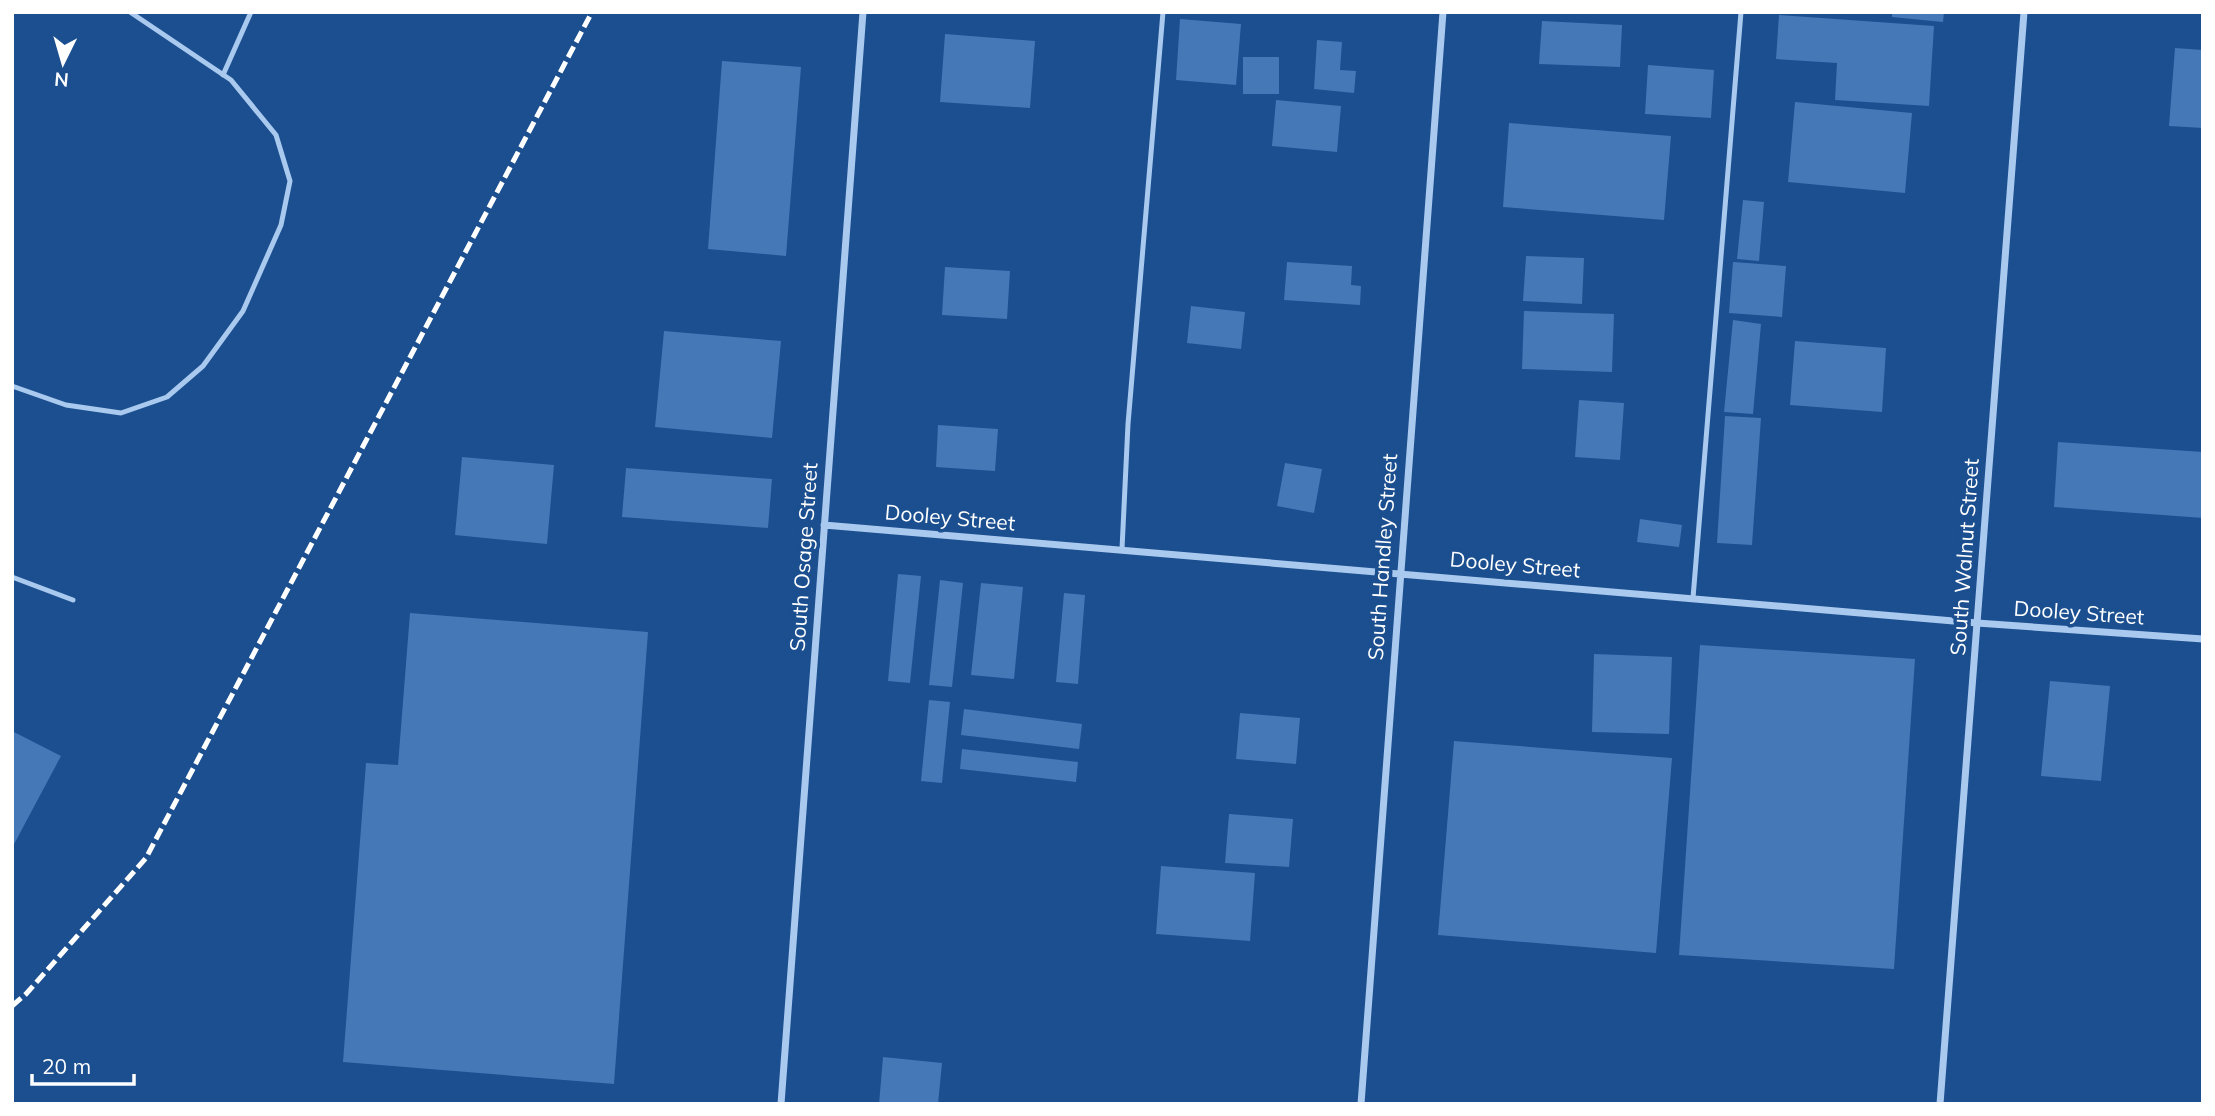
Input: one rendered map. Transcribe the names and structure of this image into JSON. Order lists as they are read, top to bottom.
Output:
{
  "streets": {
    "street": [
      "Dooley Street",
      "South Osage Street",
      "South Handley Street",
      "South Walnut Street"
    ]
  },
  "crossings": [
    ["Dooley Street", "South Osage Street"],
    ["Dooley Street", "South Handley Street"],
    ["Dooley Street", "South Walnut Street"]
  ],
  "scale_bar": "20 m",
  "north": "bottom"
}
